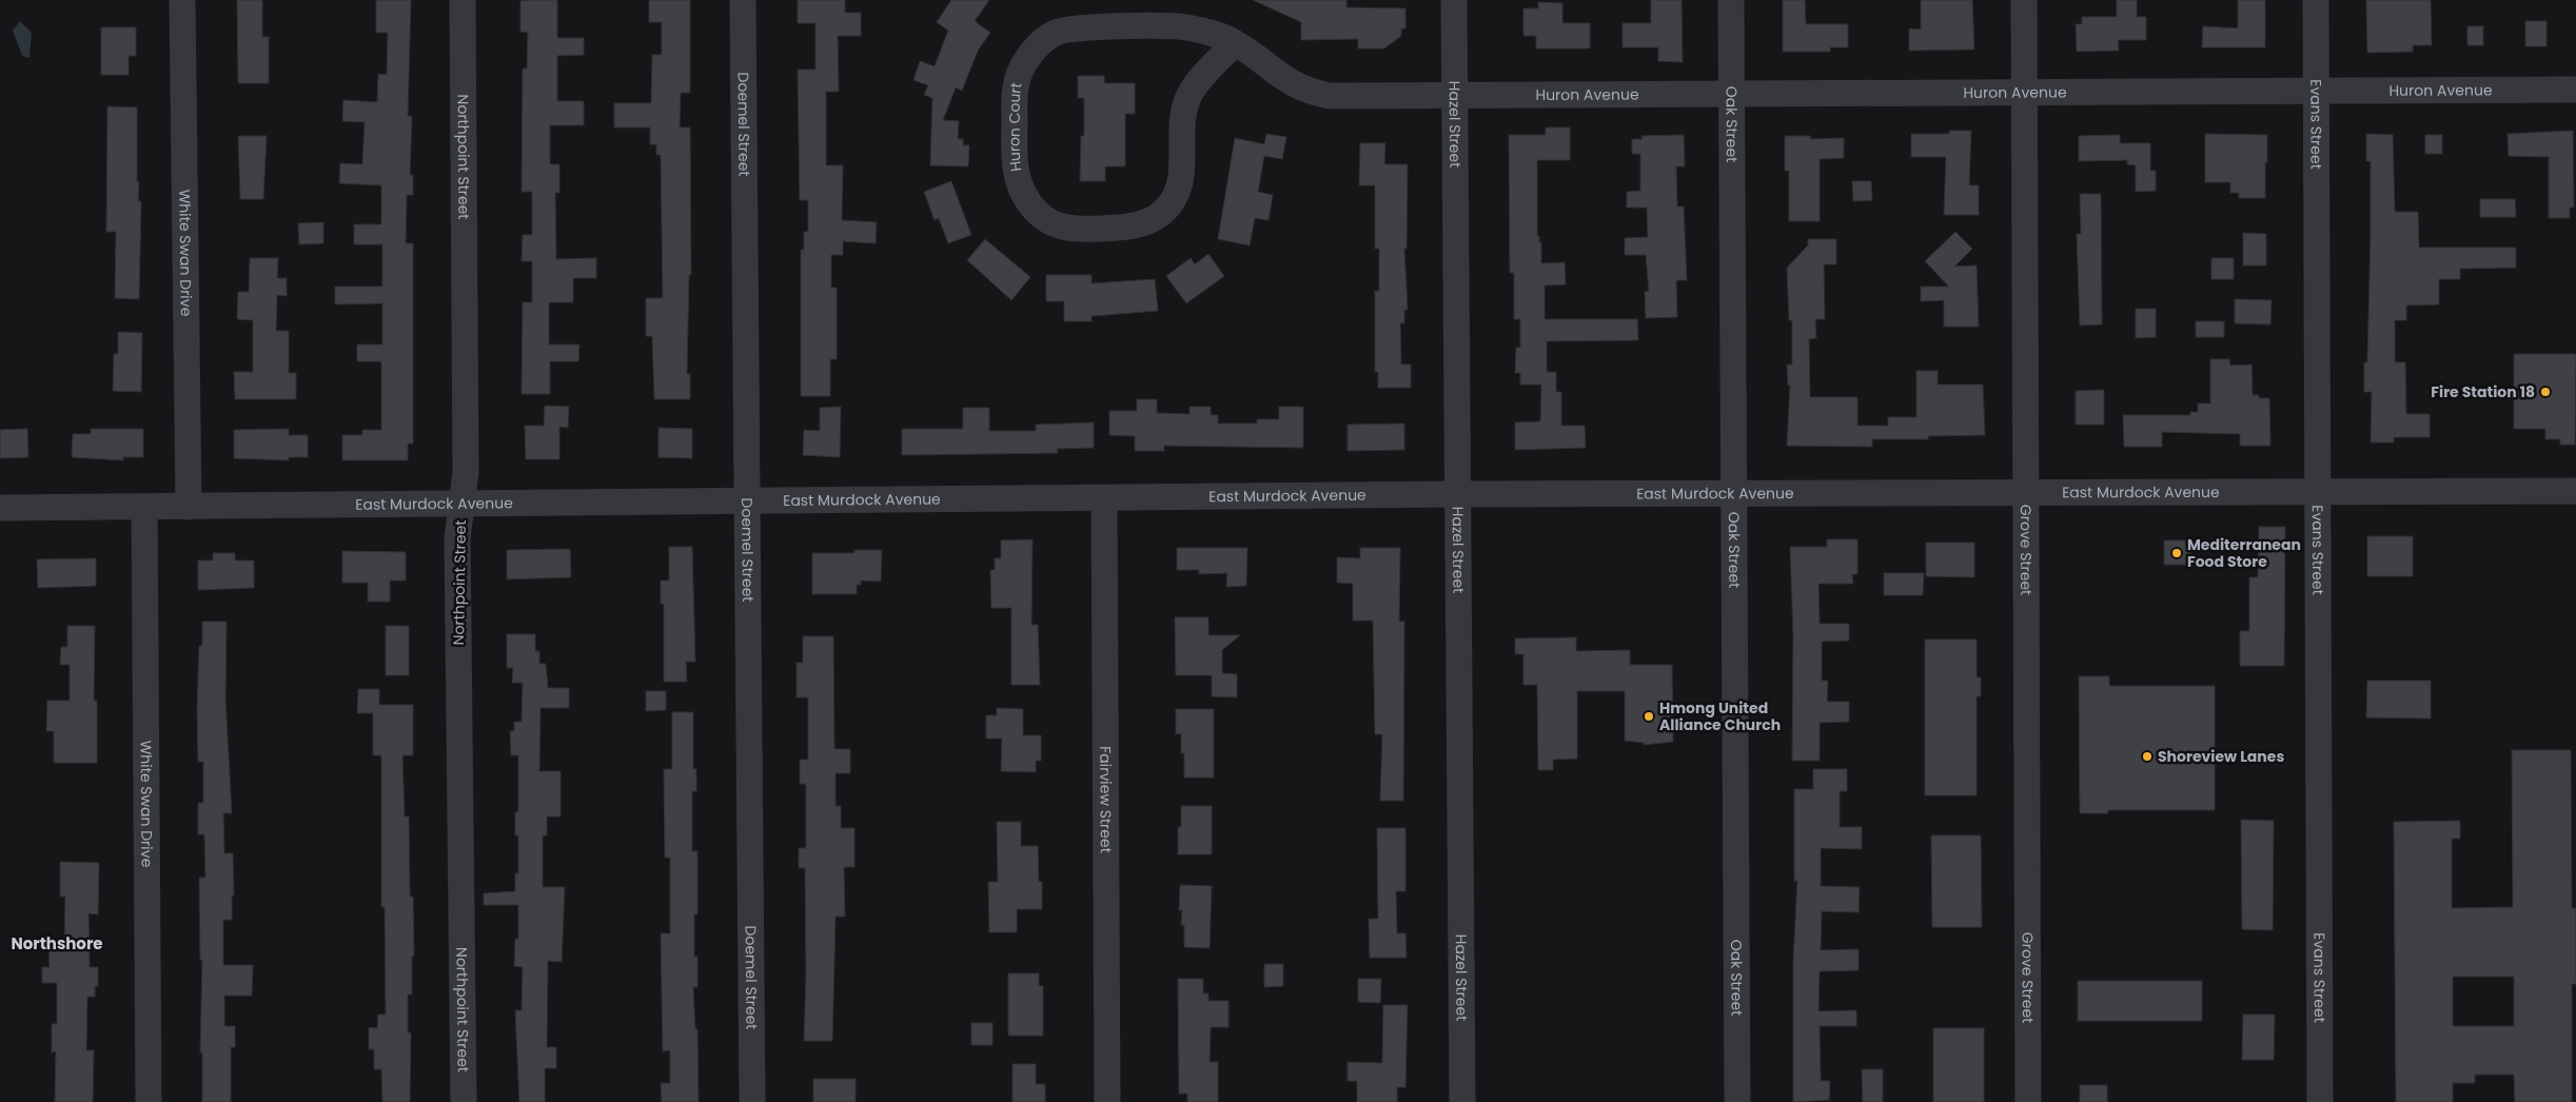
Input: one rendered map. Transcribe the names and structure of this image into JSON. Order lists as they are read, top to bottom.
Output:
{
  "streets": {
    "street": [
      "Huron Avenue",
      "Doemel Street",
      "Hazel Street",
      "Oak Street",
      "Evans Street",
      "Huron Court",
      "Northpoint Street",
      "White Swan Drive",
      "East Murdock Avenue",
      "Grove Street",
      "Fairview Street"
    ]
  },
  "crossings": [
    ["Huron Avenue", "Hazel Street"],
    ["Huron Avenue", "Oak Street"],
    ["Huron Avenue", "Evans Street"],
    ["Huron Avenue", "Huron Court"],
    ["Huron Avenue", "Grove Street"],
    ["Doemel Street", "East Murdock Avenue"],
    ["Hazel Street", "Huron Court"],
    ["Hazel Street", "East Murdock Avenue"],
    ["Oak Street", "East Murdock Avenue"],
    ["Evans Street", "East Murdock Avenue"],
    ["Northpoint Street", "East Murdock Avenue"],
    ["White Swan Drive", "East Murdock Avenue"],
    ["East Murdock Avenue", "Grove Street"],
    ["East Murdock Avenue", "Fairview Street"]
  ],
  "districts": ["Northshore"],
  "places": [
    "Fire Station 18",
    "Mediterranean Food Store",
    "Hmong United Alliance Church",
    "Shoreview Lanes"
  ]
}
